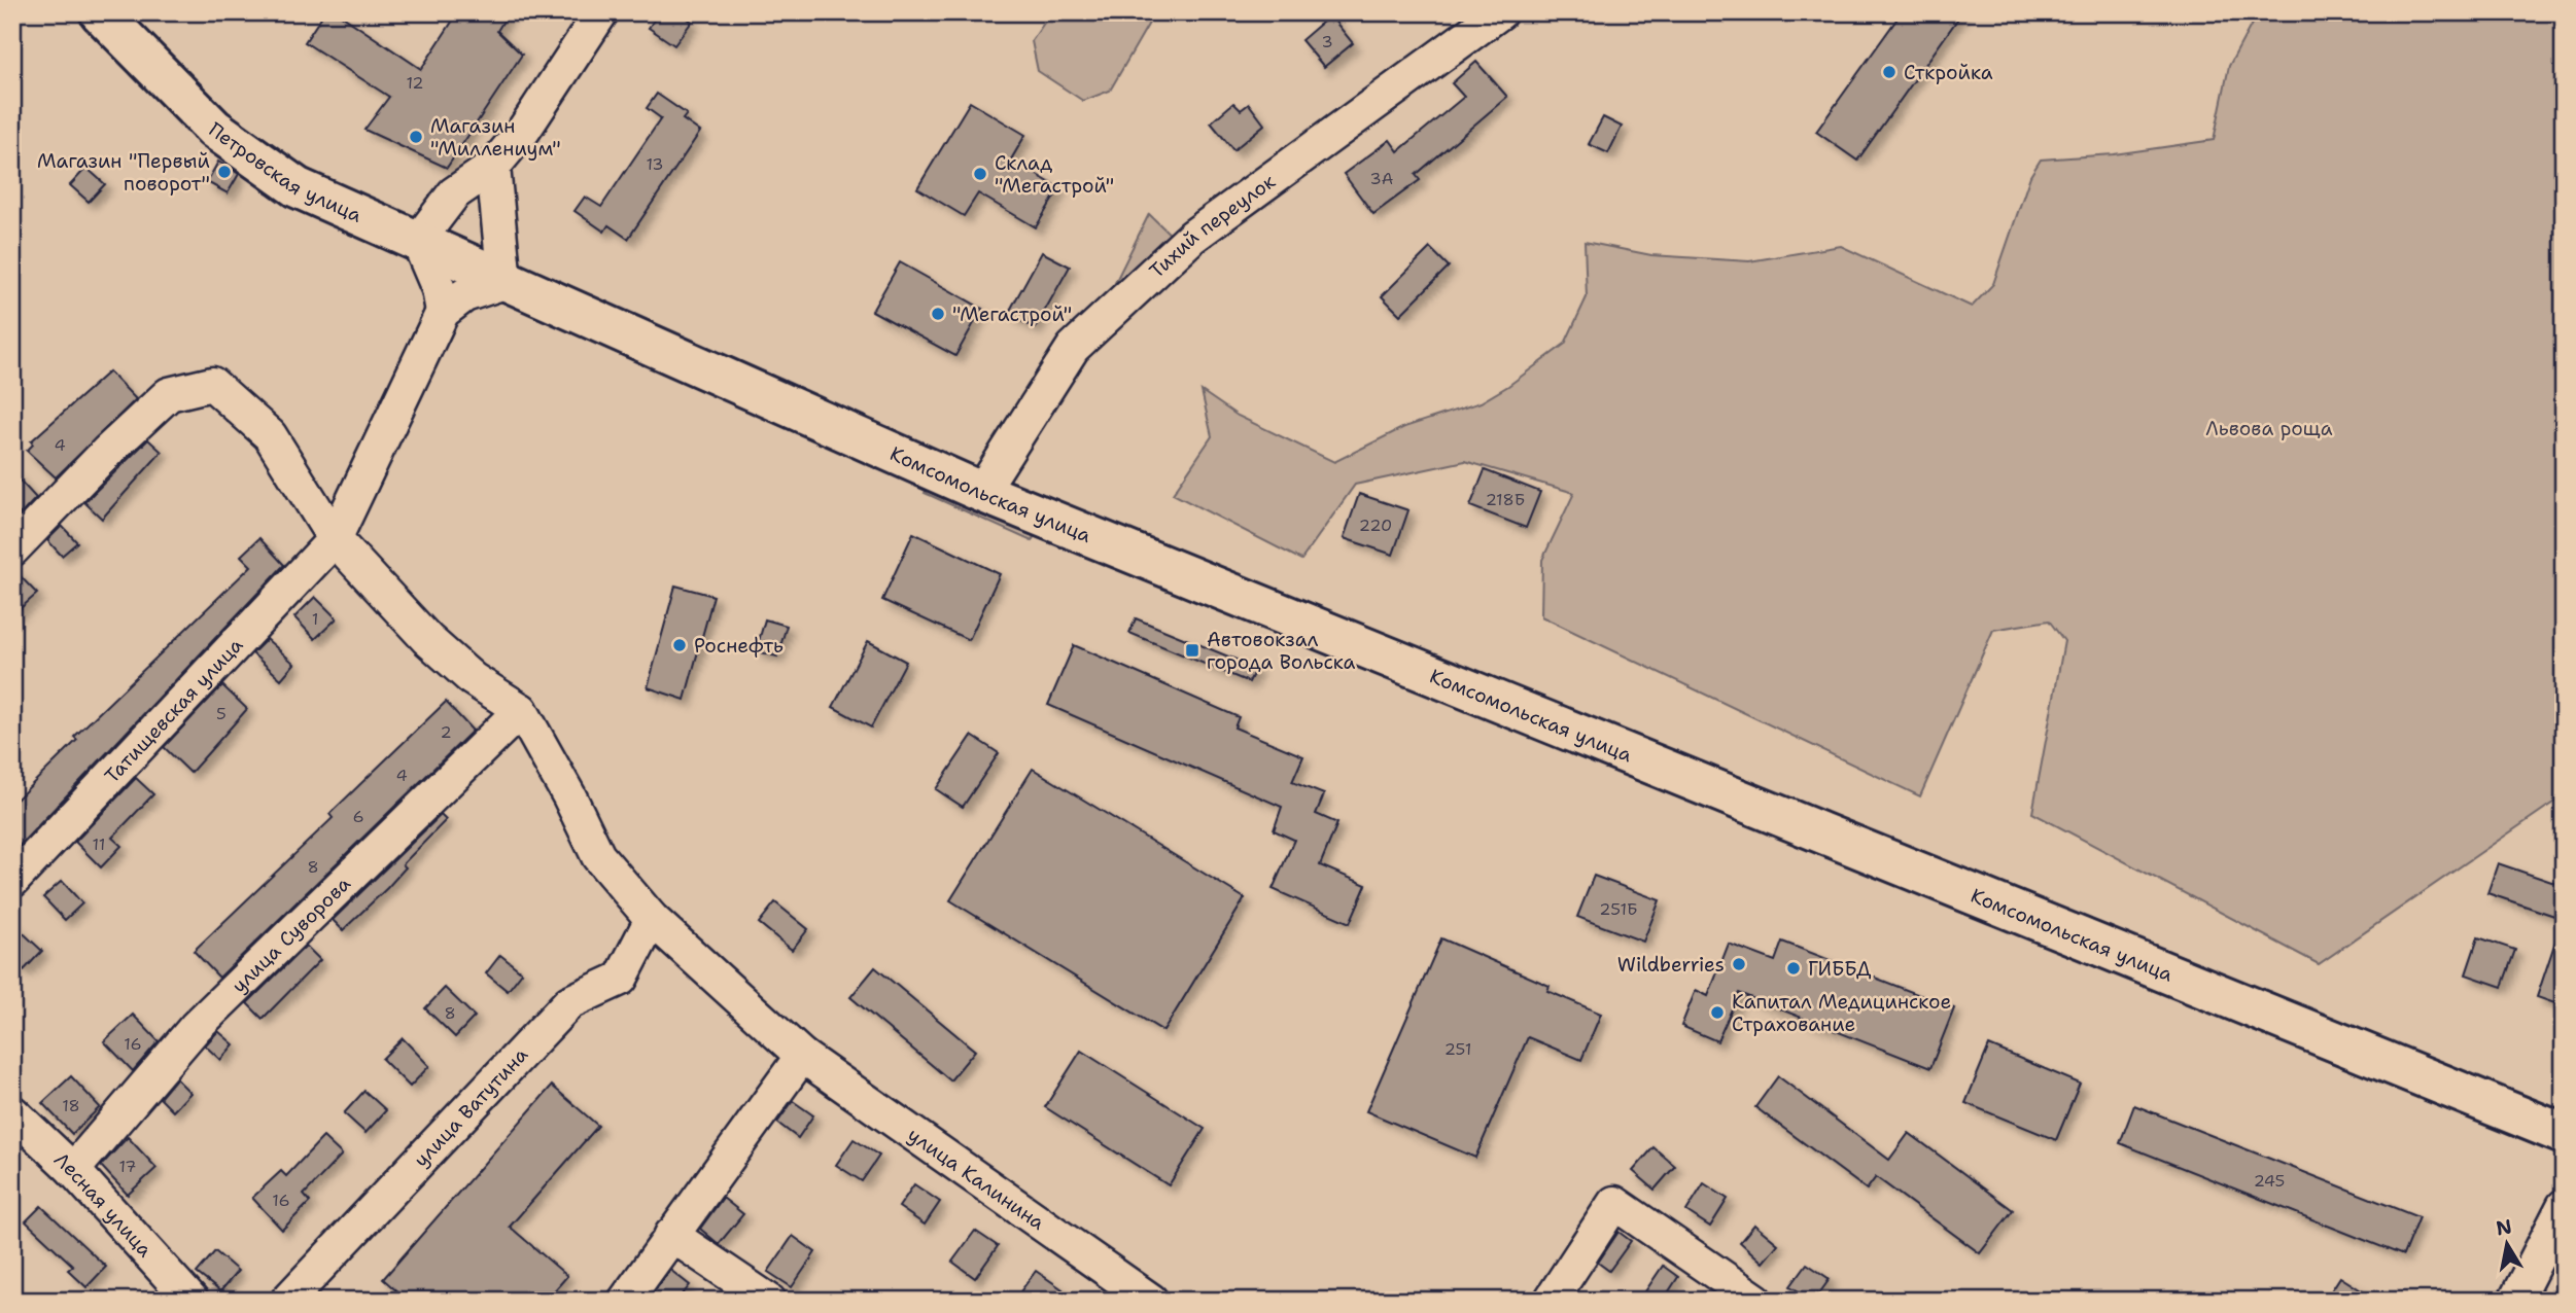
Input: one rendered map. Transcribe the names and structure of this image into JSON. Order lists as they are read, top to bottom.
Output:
{
  "streets": {
    "main road": ["Петровская улица", "Комсомольская улица"],
    "street": [
      "Тихий переулок",
      "Татищевская улица",
      "улица Суворова",
      "улица Ватутина",
      "улица Калинина",
      "Лесная улица"
    ]
  },
  "crossings": [
    ["Петровская улица", "Комсомольская улица"],
    ["Тихий переулок", "Комсомольская улица"],
    ["улица Суворова", "улица Калинина"],
    ["улица Суворова", "Лесная улица"],
    ["улица Ватутина", "улица Калинина"]
  ],
  "parks": ["Львова роща"],
  "places": {
    "other": [
      "Сткройка",
      "Магазин \"Миллениум\"",
      "Магазин \"Первый поворот\"",
      "Склад \"Мегастрой\"",
      "\"Мегастрой\"",
      "Роснефть",
      "Wildberries",
      "ГИББД",
      "Капитал Медицинское Страхование"
    ],
    "transit": ["Автовокзал города Вольска"]
  },
  "house_numbers": [
    "3",
    "12",
    "13",
    "3А",
    "4",
    "218Б",
    "220",
    "1",
    "5",
    "2",
    "4",
    "6",
    "11",
    "8",
    "251Б",
    "8",
    "16",
    "251",
    "18",
    "17",
    "245",
    "16"
  ],
  "north": "top"
}
